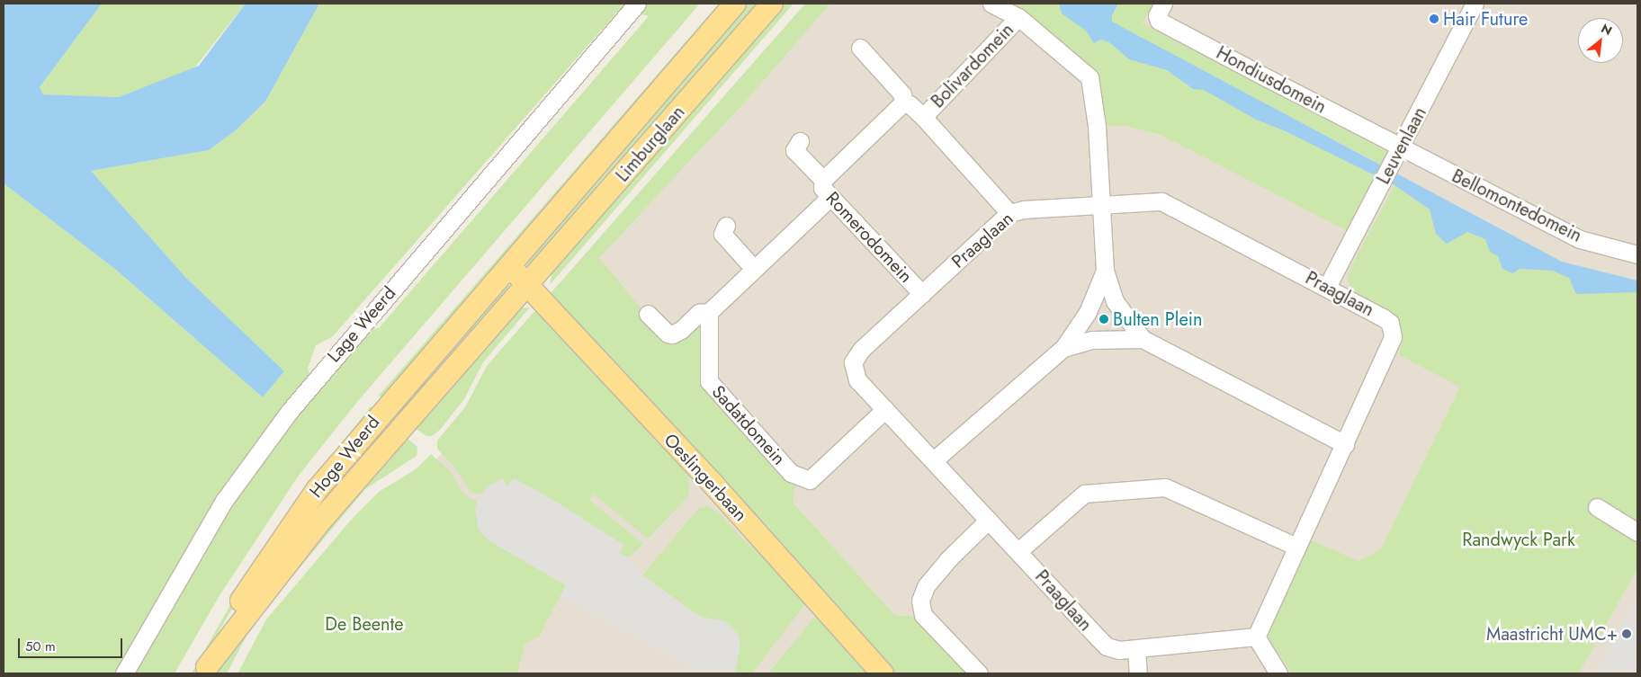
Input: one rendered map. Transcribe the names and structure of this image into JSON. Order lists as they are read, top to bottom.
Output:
{
  "streets": {
    "main road": ["Limburglaan", "Hoge Weerd", "Oeslingerbaan"],
    "street": [
      "Bolivardomein",
      "Hondiusdomein",
      "Leuvenlaan",
      "Bellomontedomein",
      "Romerodomein",
      "Praaglaan",
      "Lage Weerd",
      "Sadatdomein"
    ]
  },
  "crossings": [
    ["Bolivardomein", "Praaglaan"],
    ["Hondiusdomein", "Leuvenlaan"],
    ["Hondiusdomein", "Bellomontedomein"],
    ["Limburglaan", "Hoge Weerd"],
    ["Limburglaan", "Oeslingerbaan"],
    ["Leuvenlaan", "Bellomontedomein"],
    ["Leuvenlaan", "Praaglaan"],
    ["Romerodomein", "Praaglaan"],
    ["Praaglaan", "Sadatdomein"],
    ["Hoge Weerd", "Oeslingerbaan"]
  ],
  "parks": ["Randwyck Park", "De Beente"],
  "places": ["Hair Future", "Bulten Plein", "Maastricht UMC+"],
  "scale_bar": "50 m",
  "north": "top right"
}
